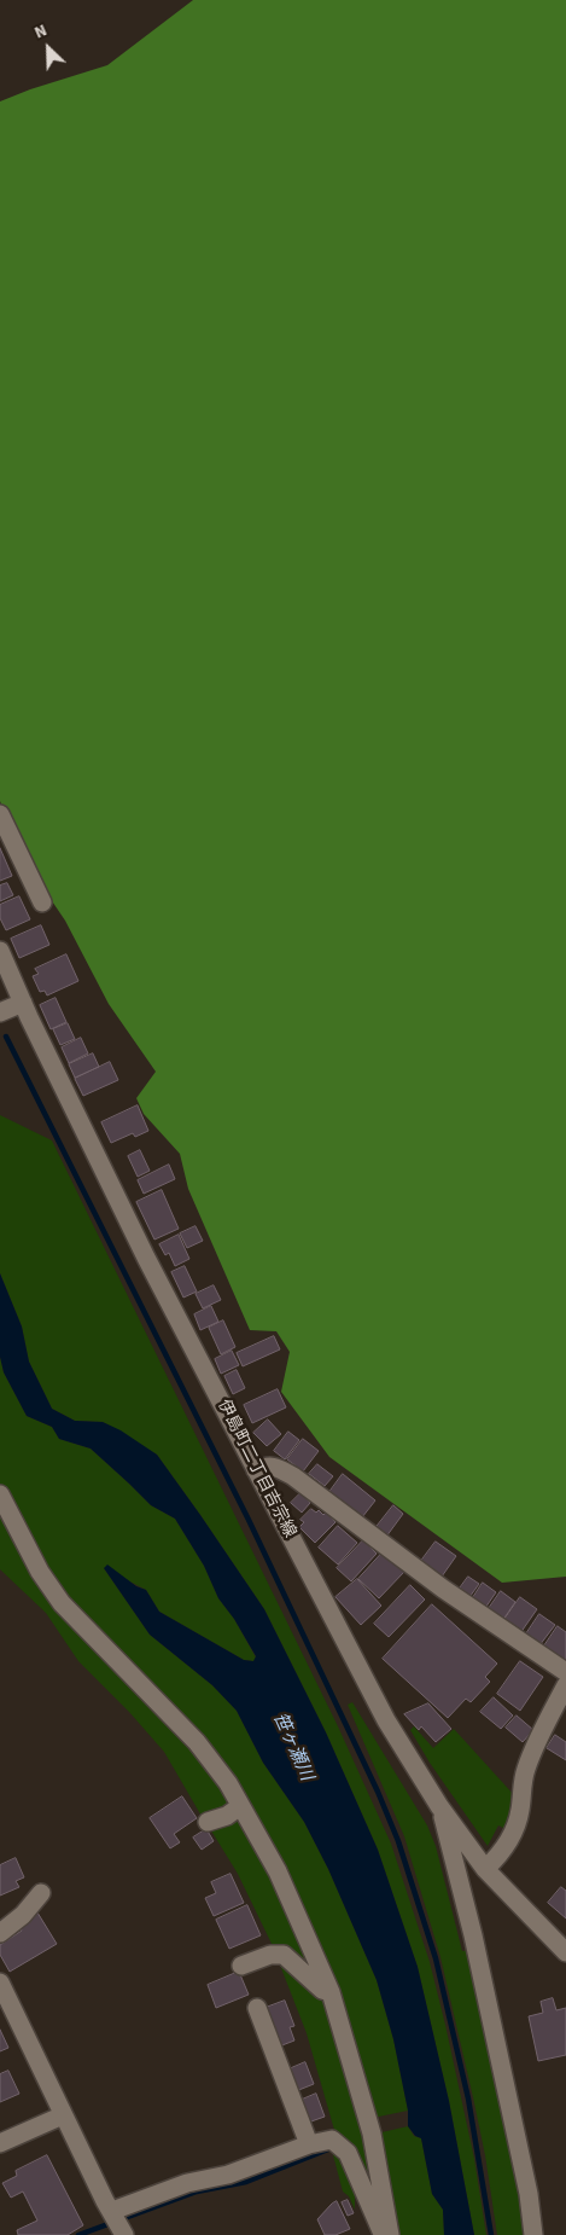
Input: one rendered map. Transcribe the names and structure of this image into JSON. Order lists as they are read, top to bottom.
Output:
{
  "streets": {
    "street": ["伊島町二丁目吉宗線"]
  },
  "water": ["笹ヶ瀬川"],
  "north": "top left"
}
